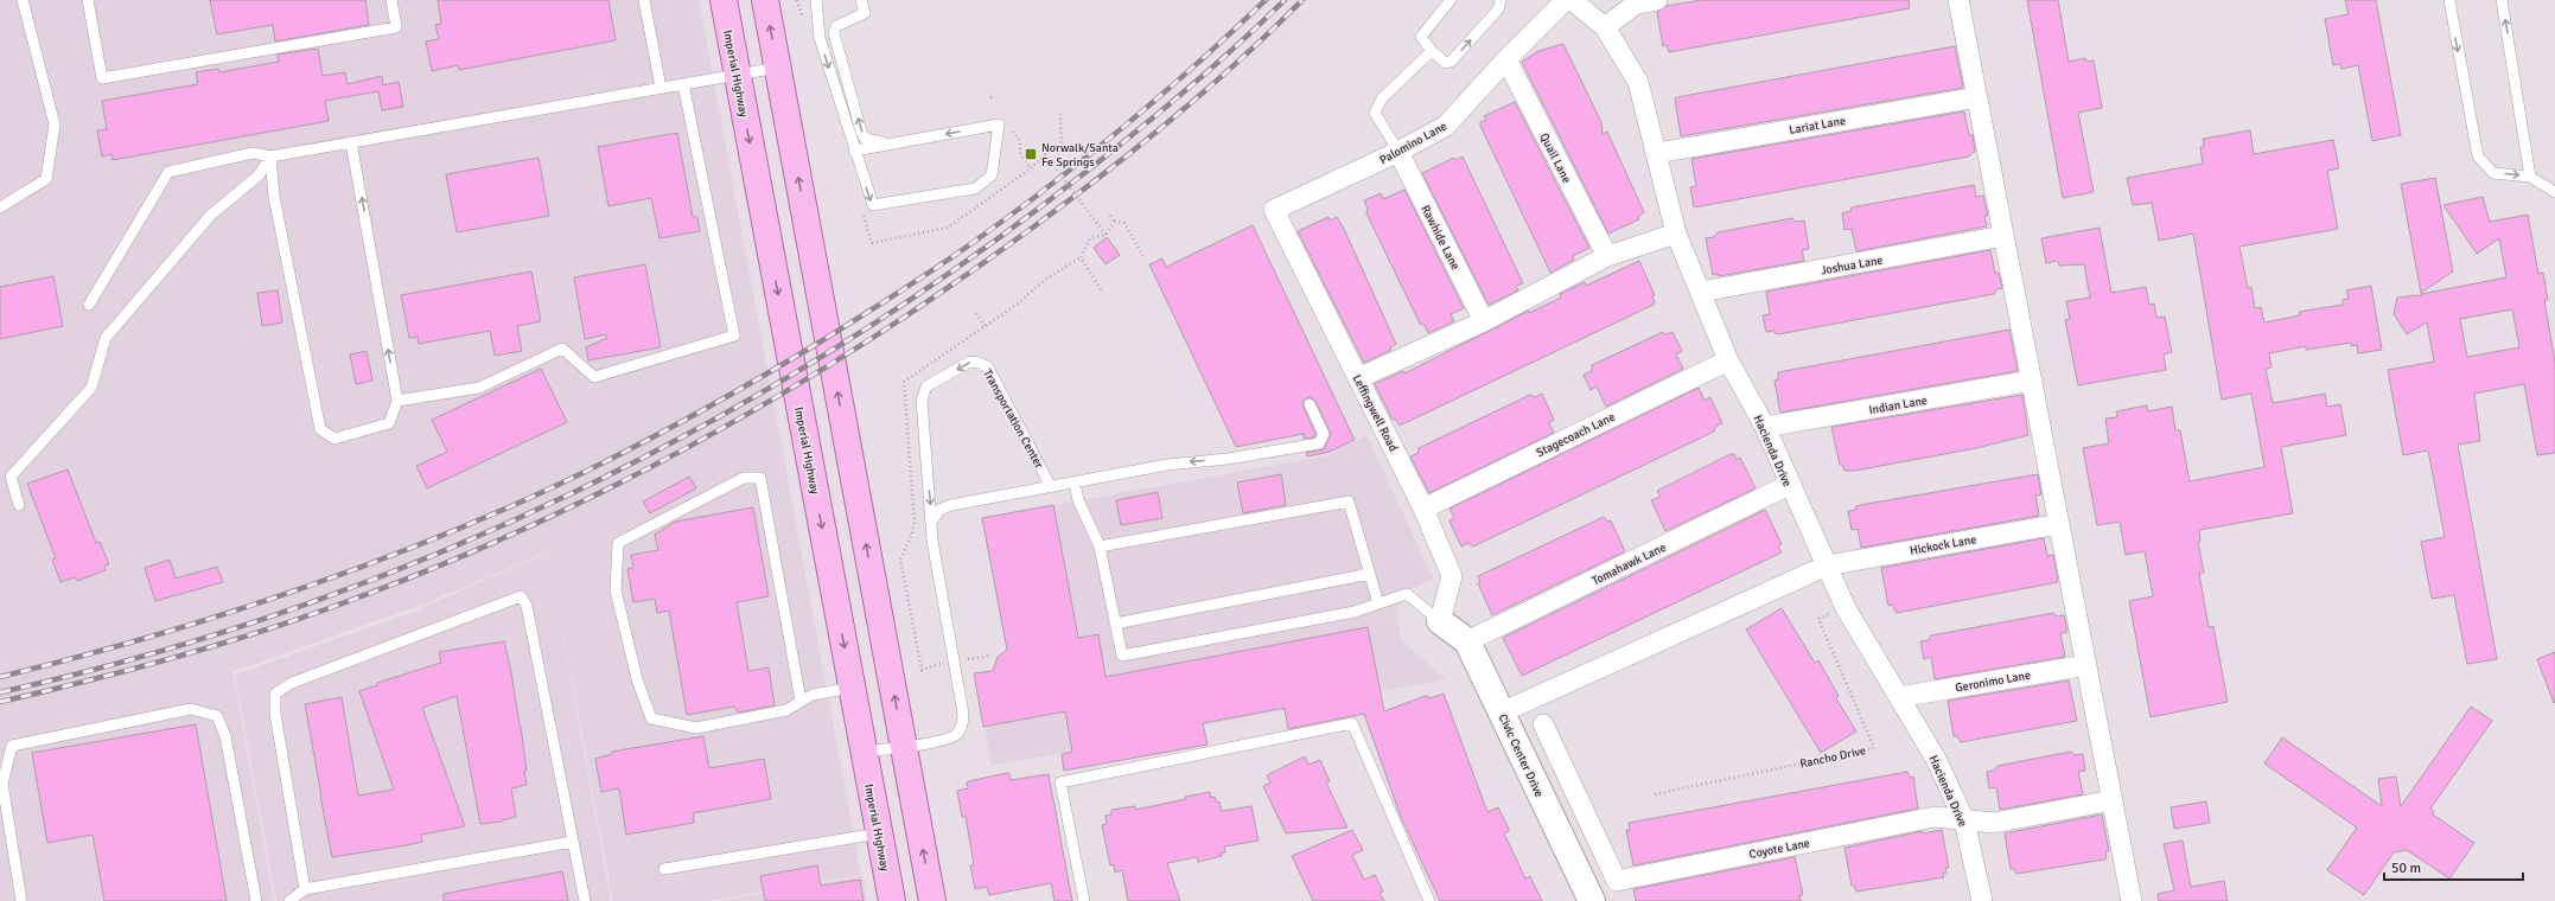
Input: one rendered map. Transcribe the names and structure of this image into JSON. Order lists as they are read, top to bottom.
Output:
{
  "streets": {
    "main road": ["Imperial Highway"],
    "street": [
      "Lariat Lane",
      "Palomino Lane",
      "Quail Lane",
      "Rawhide Lane",
      "Joshua Lane",
      "Indian Lane",
      "Leffingwell Road",
      "Stagecoach Lane",
      "Hacienda Drive",
      "Hickock Lane",
      "Tomahawk Lane",
      "Geronimo Lane",
      "Civic Center Drive",
      "Coyote Lane"
    ],
    "lane": ["Transportation Center"],
    "path": ["Rancho Drive"]
  },
  "crossings": [
    ["Imperial Highway", "Transportation Center"],
    ["Lariat Lane", "Hacienda Drive"],
    ["Palomino Lane", "Quail Lane"],
    ["Palomino Lane", "Rawhide Lane"],
    ["Palomino Lane", "Leffingwell Road"],
    ["Joshua Lane", "Hacienda Drive"],
    ["Indian Lane", "Hacienda Drive"],
    ["Leffingwell Road", "Stagecoach Lane"],
    ["Leffingwell Road", "Civic Center Drive"],
    ["Stagecoach Lane", "Hacienda Drive"],
    ["Hacienda Drive", "Hickock Lane"],
    ["Hacienda Drive", "Tomahawk Lane"],
    ["Hacienda Drive", "Geronimo Lane"],
    ["Hacienda Drive", "Rancho Drive"],
    ["Hacienda Drive", "Coyote Lane"],
    ["Tomahawk Lane", "Civic Center Drive"]
  ],
  "places": {
    "transit": ["Norwalk/Santa Fe Springs"]
  },
  "scale_bar": "50 m"
}
